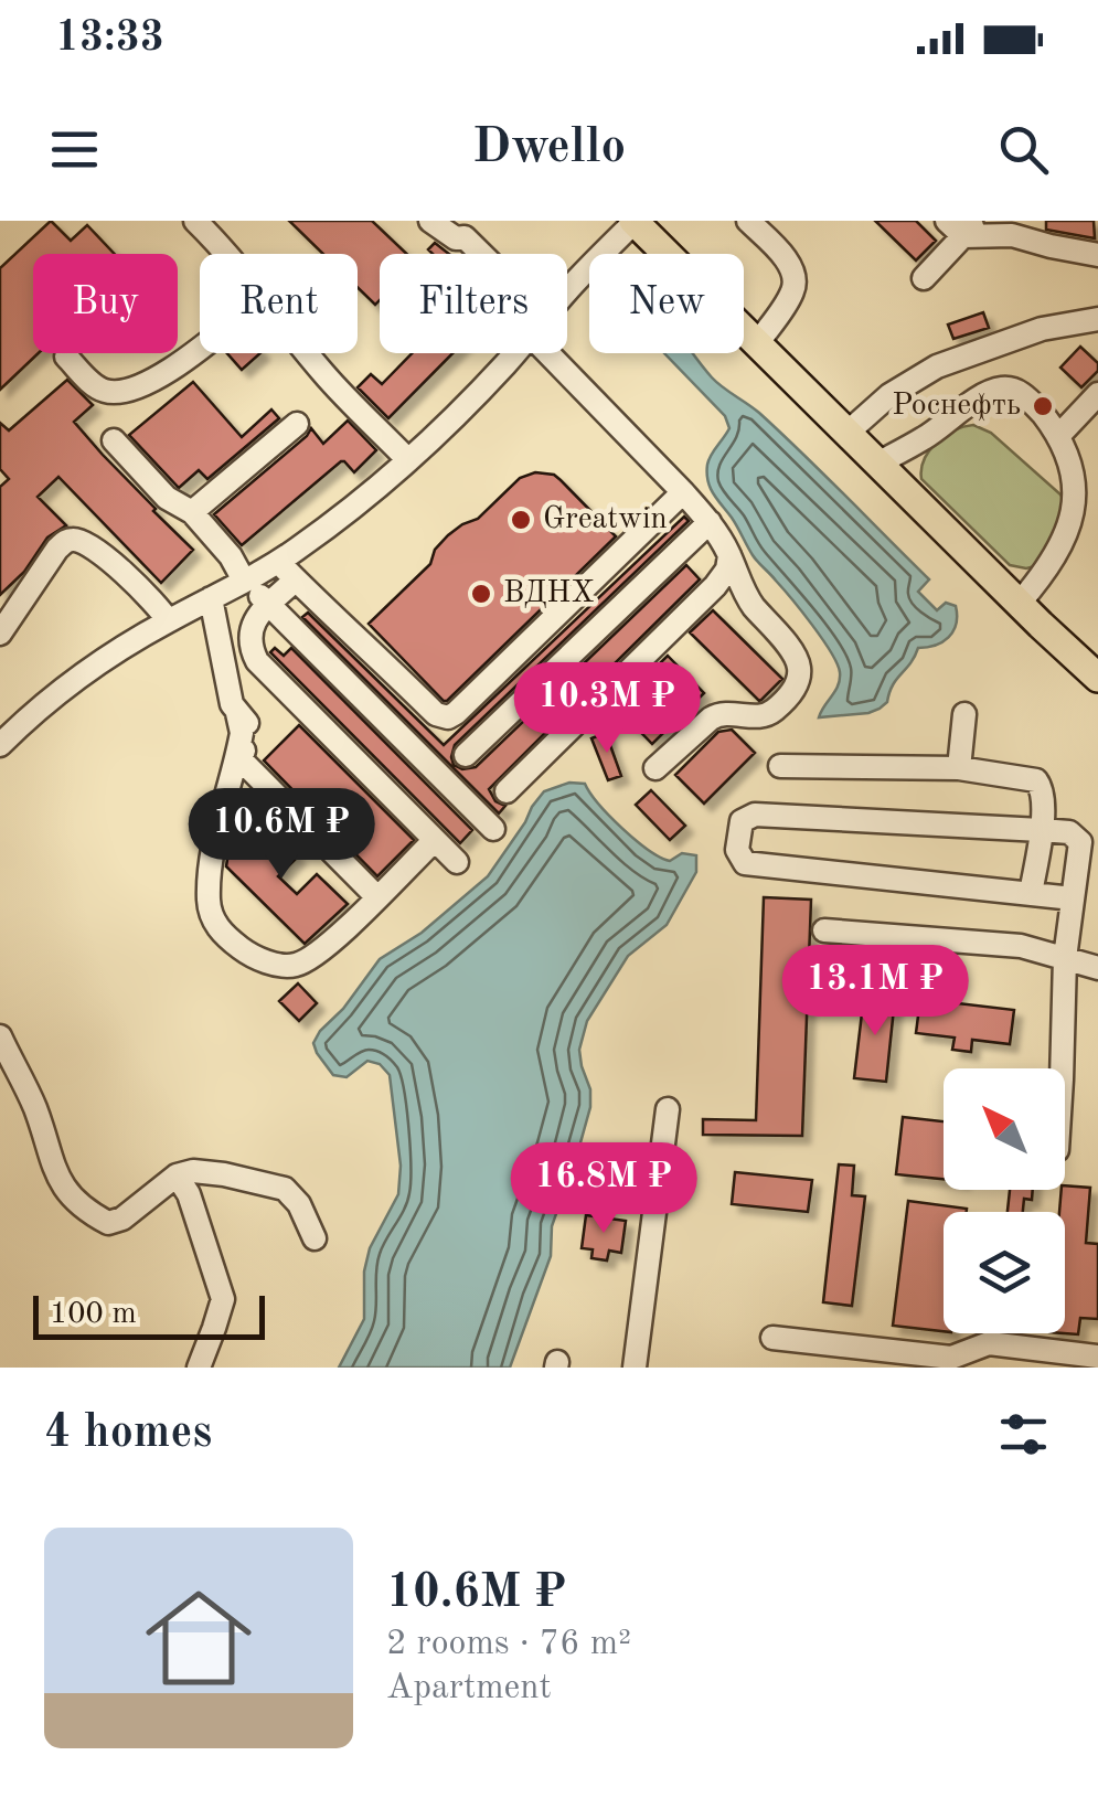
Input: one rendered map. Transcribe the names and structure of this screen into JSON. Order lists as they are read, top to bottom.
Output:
{
  "places": ["Роснефть", "Greatwin", "ВДНХ"],
  "scale_bar": "100 m",
  "north": "top left",
  "page": {
    "status": "13:33",
    "header": "Dwello",
    "chip": [
      "Buy",
      "Rent",
      "Filters",
      "New"
    ],
    "price": [
      "10.3M ₽",
      "10.6M ₽",
      "13.1M ₽",
      "16.8M ₽"
    ],
    "scale": "100 m",
    "heading": "4 homes",
    "list": [
      {
        "name": "10.6M ₽",
        "note": "2 rooms · 76 m² · Apartment"
      }
    ]
  }
}
